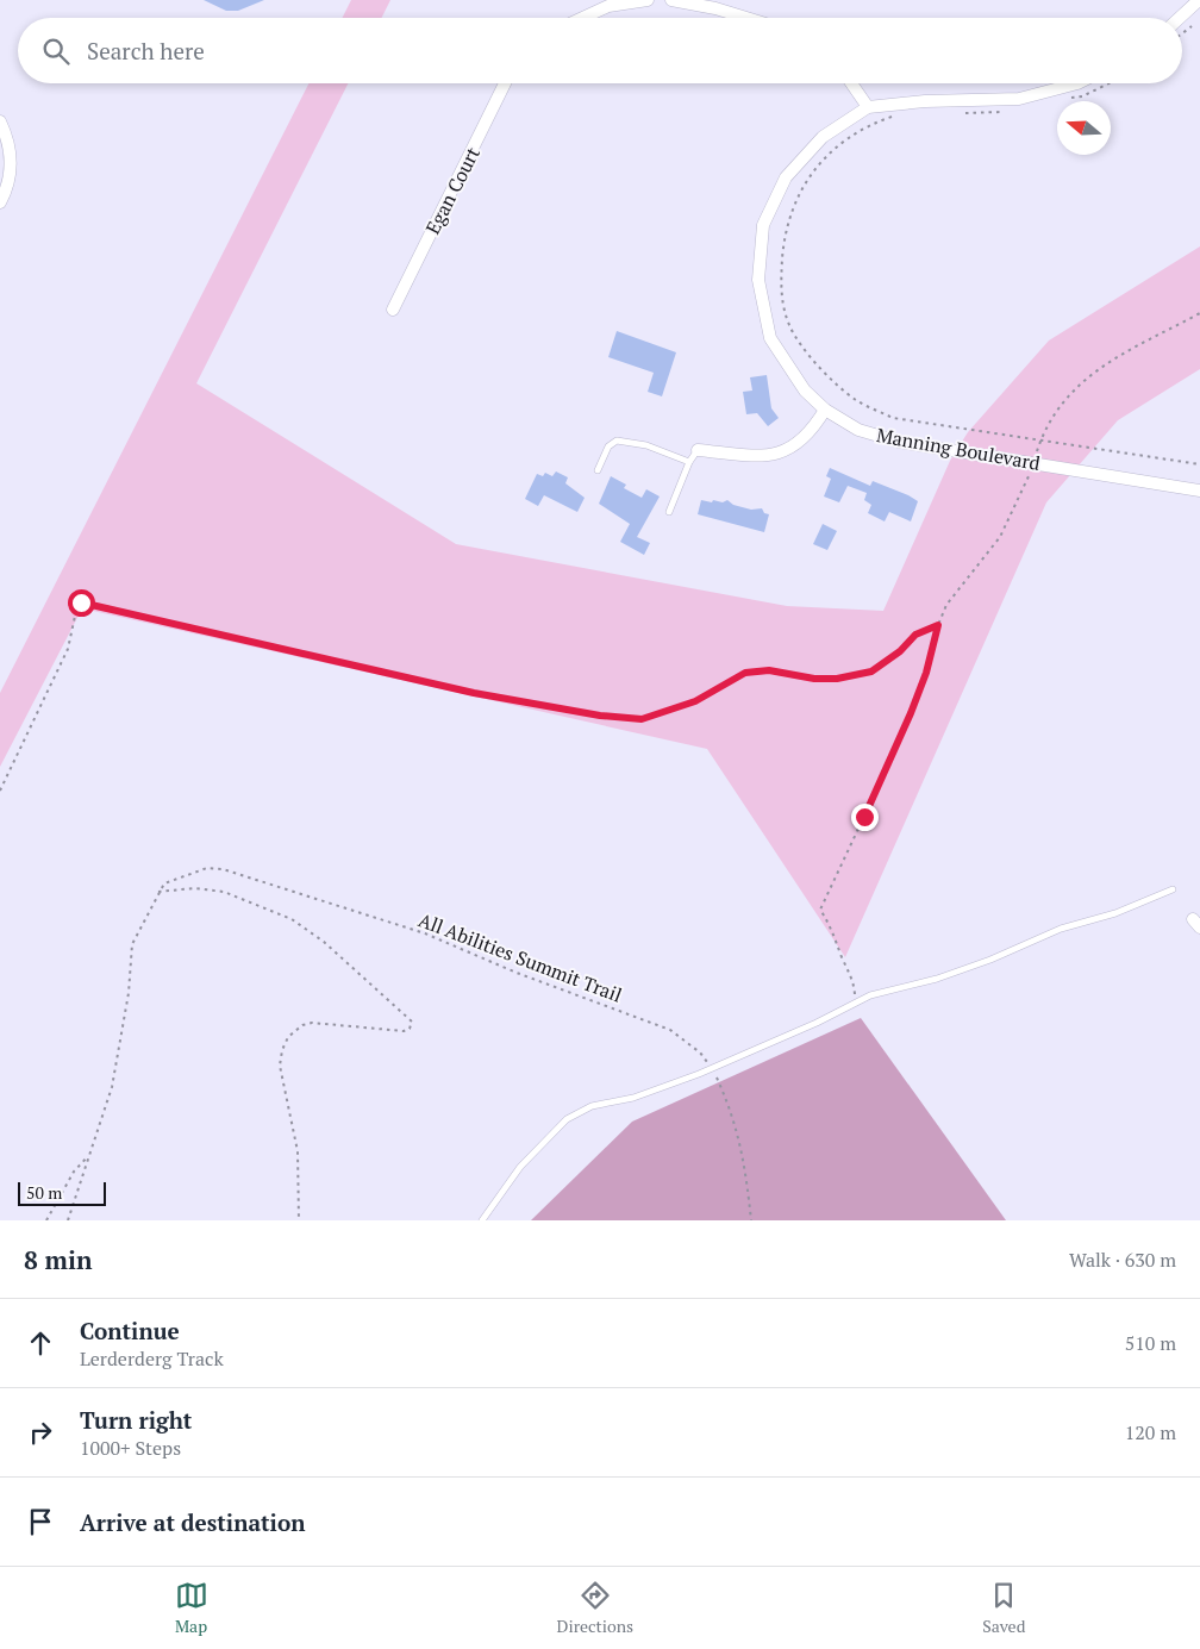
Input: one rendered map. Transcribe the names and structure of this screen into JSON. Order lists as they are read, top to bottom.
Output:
{
  "streets": {
    "street": ["Egan Court", "Manning Boulevard"],
    "path": ["All Abilities Summit Trail"]
  },
  "scale_bar": "50 m",
  "north": "left",
  "page": {
    "search": "Search here",
    "scale": "50 m",
    "heading": ["8 min", "Walk · 630 m"],
    "list": [
      ["Continue", "Lerderderg Track", "510 m"],
      ["Turn right", "1000+ Steps", "120 m"],
      "Arrive at destination"
    ],
    "nav": ["Map", "Directions", "Saved"]
  }
}
